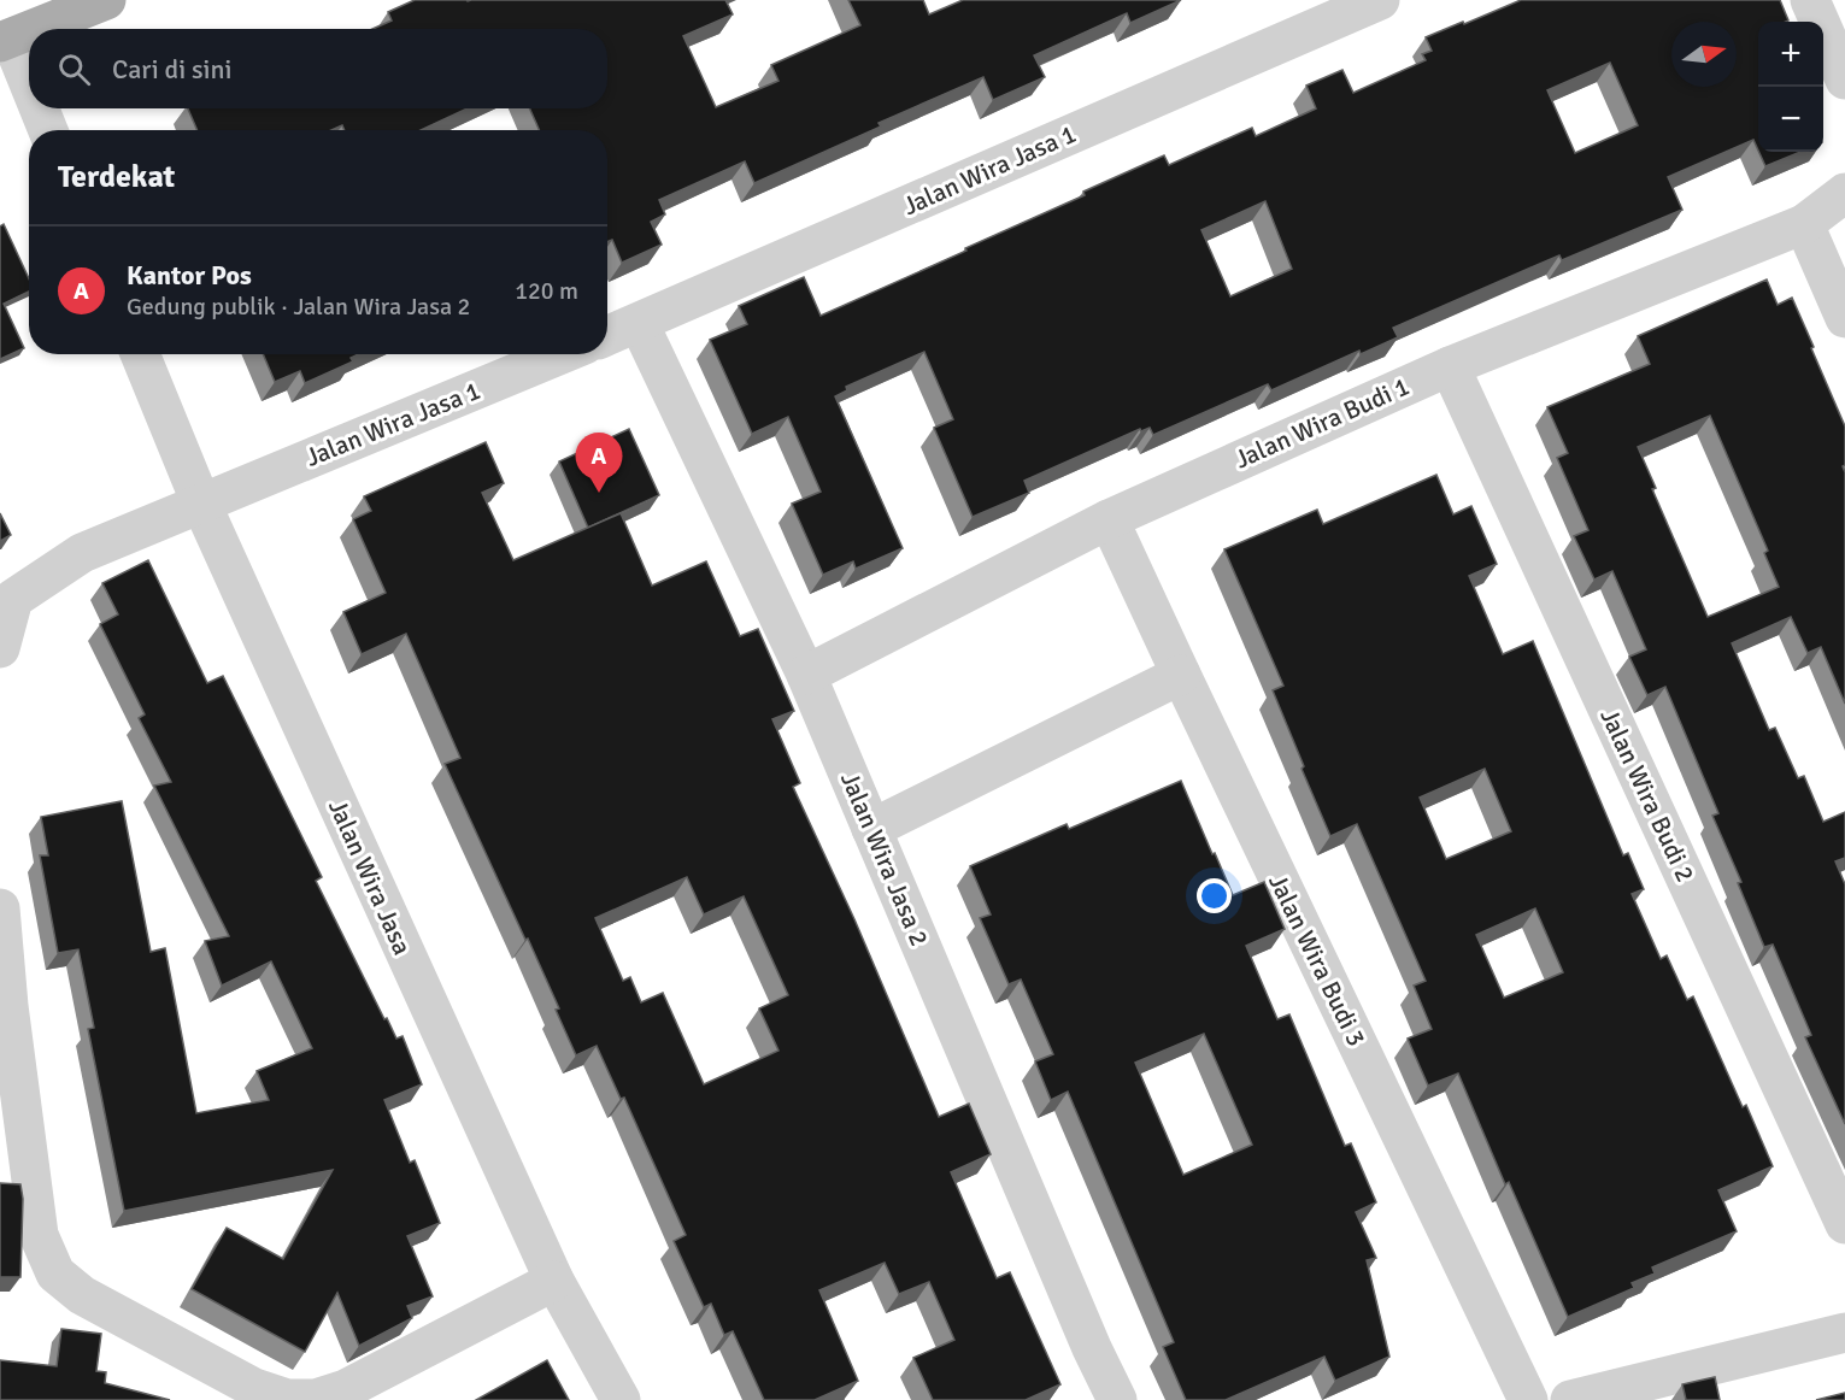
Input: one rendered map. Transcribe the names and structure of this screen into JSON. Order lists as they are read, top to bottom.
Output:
{
  "streets": {
    "street": [
      "Jalan Wira Jasa 1",
      "Jalan Wira Budi 1",
      "Jalan Wira Budi 2",
      "Jalan Wira Jasa 2",
      "Jalan Wira Jasa",
      "Jalan Wira Budi 3"
    ]
  },
  "crossings": [
    ["Jalan Wira Jasa 1", "Jalan Wira Jasa 2"],
    ["Jalan Wira Jasa 1", "Jalan Wira Jasa"],
    ["Jalan Wira Budi 1", "Jalan Wira Budi 2"],
    ["Jalan Wira Budi 1", "Jalan Wira Jasa 2"],
    ["Jalan Wira Budi 1", "Jalan Wira Budi 3"]
  ],
  "north": "right",
  "page": {
    "map_buttons": ["+", "−"],
    "search": "Cari di sini",
    "heading": "Terdekat",
    "list": [
      {
        "mark": "A",
        "name": "Kantor Pos",
        "note": "Gedung publik · Jalan Wira Jasa 2",
        "value": "120 m"
      }
    ],
    "pins": "A"
  }
}
